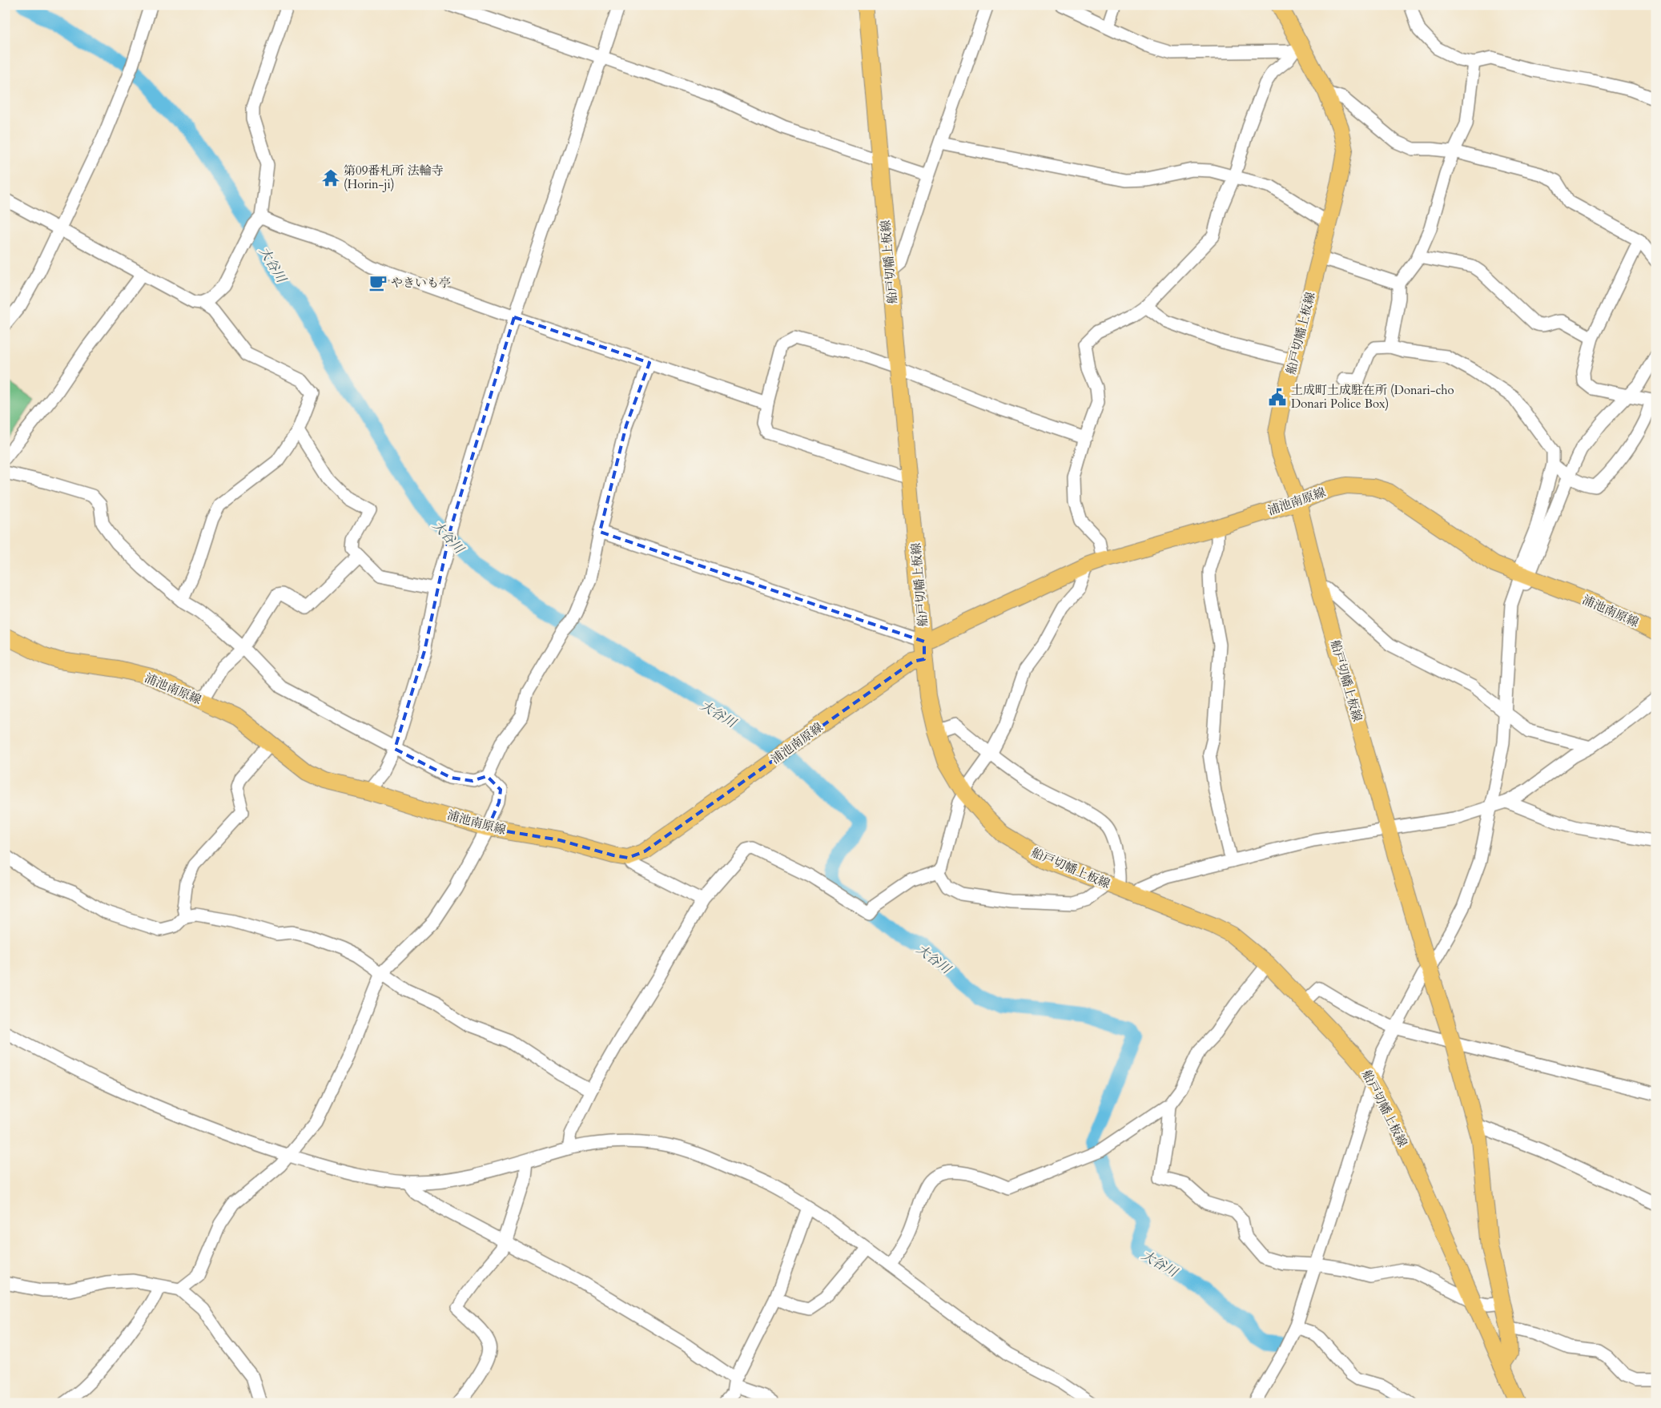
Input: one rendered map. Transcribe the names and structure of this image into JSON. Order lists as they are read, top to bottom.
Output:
{
  "streets": {
    "main road": ["船戸切幡上板線", "浦池南原線"]
  },
  "crossings": [
    ["船戸切幡上板線", "浦池南原線"]
  ],
  "water": ["大谷川"],
  "places": {
    "temple": ["第09番札所 法輪寺 (Horin-ji)"],
    "cafe": ["やきいも亭"],
    "public building": ["土成町土成駐在所 (Donari-cho Donari Police Box)"]
  }
}
